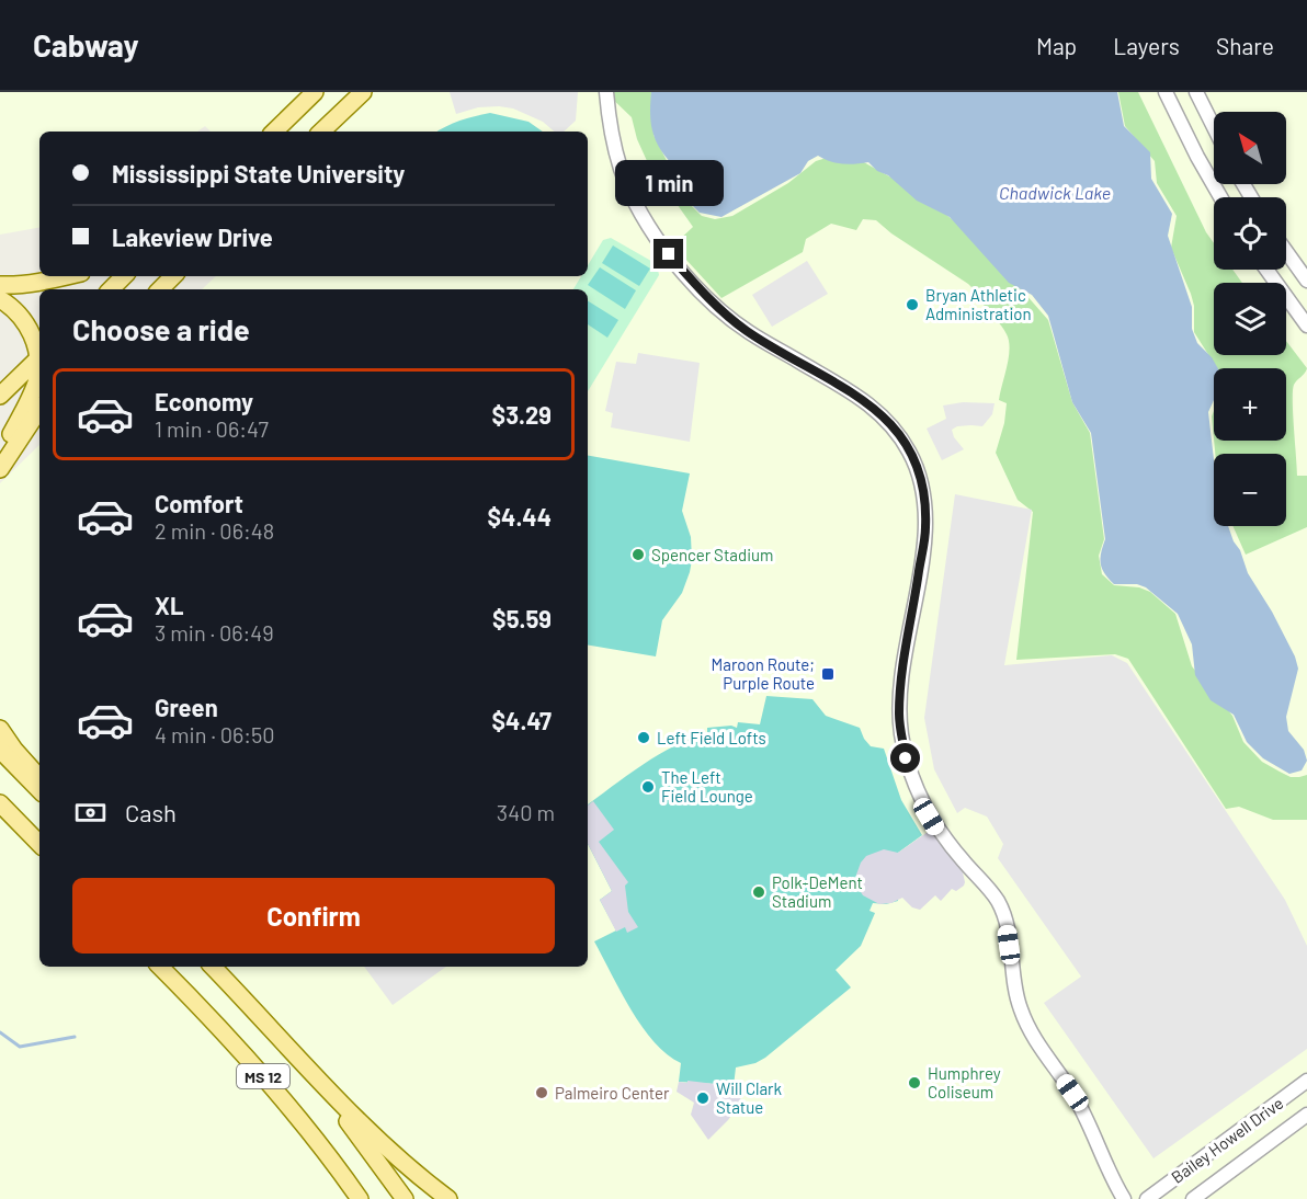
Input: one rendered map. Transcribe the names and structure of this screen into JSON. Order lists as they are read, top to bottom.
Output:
{
  "streets": {
    "main road": ["MS 12"],
    "street": ["Bailey Howell Drive"]
  },
  "water": ["Chadwick Lake"],
  "places": {
    "other": [
      "Bryan Athletic Administration",
      "Spencer Stadium",
      "Left Field Lofts",
      "The Left Field Lounge",
      "Polk-DeMent Stadium",
      "Humphrey Coliseum",
      "Palmeiro Center",
      "Will Clark Statue"
    ],
    "transit": ["Maroon Route; Purple Route"]
  },
  "north": "top left",
  "page": {
    "header": "Cabway",
    "nav": ["Map", "Layers", "Share"],
    "map_buttons": ["+", "−"],
    "banner": ["Mississippi State University", "Lakeview Drive"],
    "bubble": "1 min",
    "heading": "Choose a ride",
    "list": [
      {
        "name": "Economy",
        "note": "1 min · 06:47",
        "value": "$3.29"
      },
      {
        "name": "Comfort",
        "note": "2 min · 06:48",
        "value": "$4.44"
      },
      {
        "name": "XL",
        "note": "3 min · 06:49",
        "value": "$5.59"
      },
      {
        "name": "Green",
        "note": "4 min · 06:50",
        "value": "$4.47"
      }
    ],
    "pay": ["Cash", "340 m"],
    "buttons": "Confirm"
  }
}
